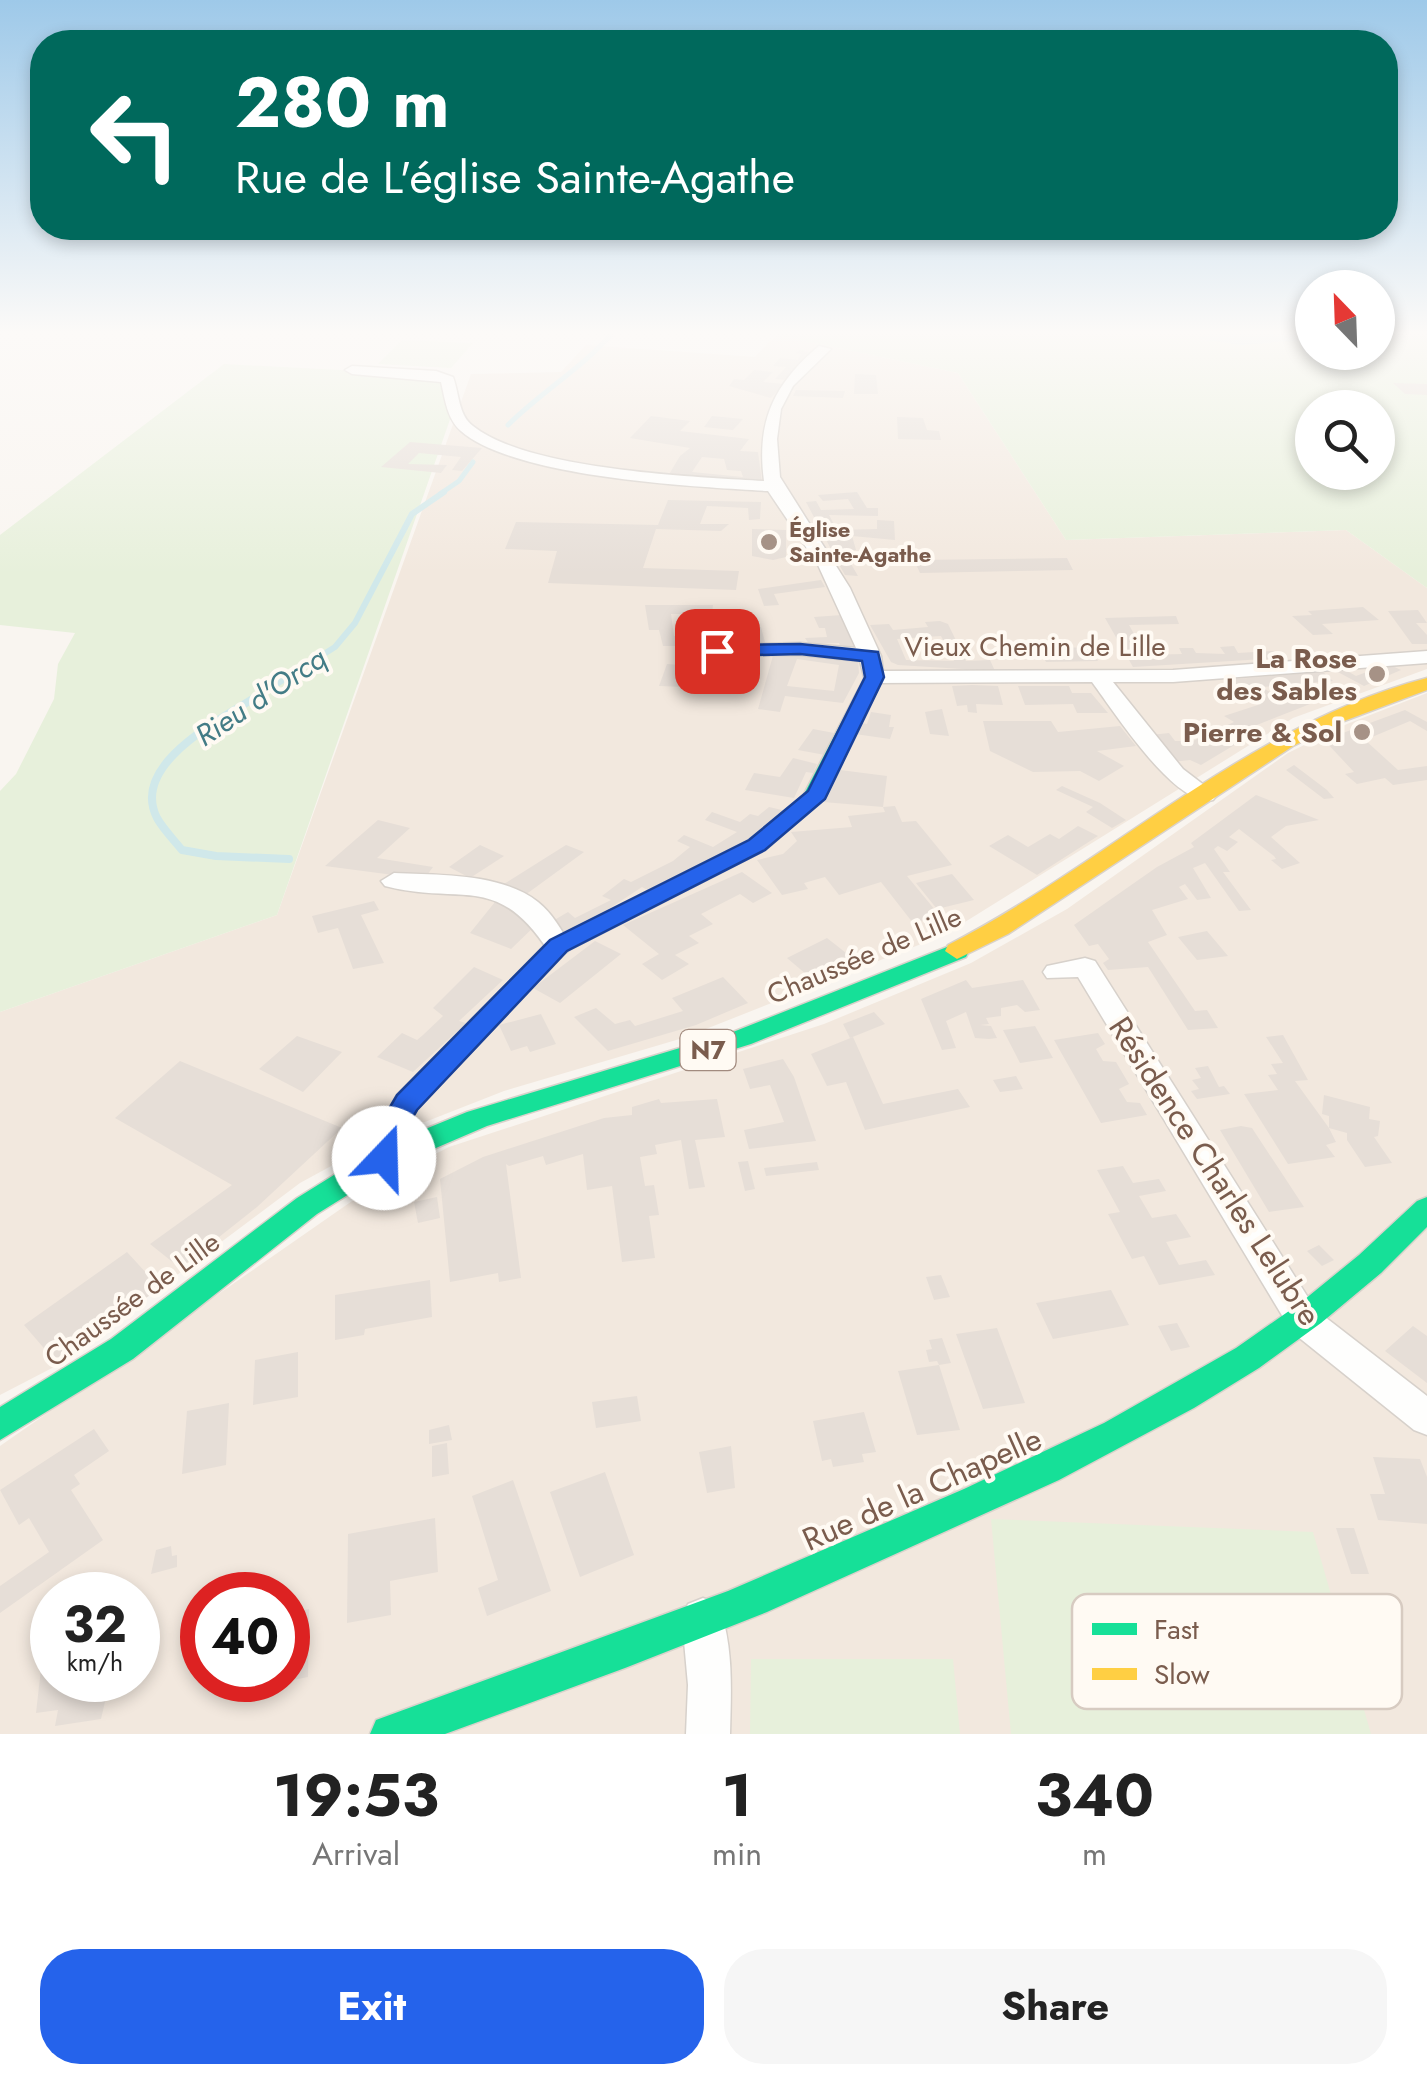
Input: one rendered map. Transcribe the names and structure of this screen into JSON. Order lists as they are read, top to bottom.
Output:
{
  "streets": {
    "street": [
      "Vieux Chemin de Lille",
      "Chaussée de Lille",
      "N7",
      "Résidence Charles Lelubre",
      "Rue de la Chapelle"
    ]
  },
  "crossings": [
    ["Vieux Chemin de Lille", "Chaussée de Lille"],
    ["Résidence Charles Lelubre", "Rue de la Chapelle"]
  ],
  "water": ["Rieu d'Orcq"],
  "places": ["Église Sainte-Agathe", "La Rose des Sables", "Pierre & Sol"],
  "legend": ["Fast", "Slow"],
  "north": "top left",
  "page": {
    "turn": ["280 m", "Rue de L'église Sainte-Agathe"],
    "speed": "32 km/h",
    "limit": "40",
    "eta": [
      "19:53",
      "Arrival",
      "1",
      "min",
      "340",
      "m"
    ],
    "buttons": ["Exit", "Share"]
  }
}
